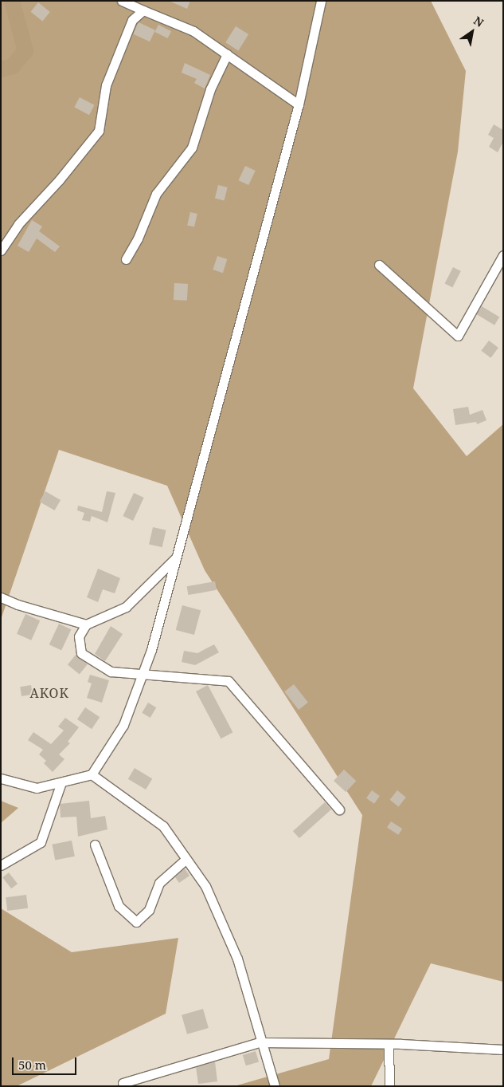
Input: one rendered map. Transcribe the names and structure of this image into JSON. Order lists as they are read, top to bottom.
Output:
{
  "districts": ["AKOK"],
  "scale_bar": "50 m",
  "north": "top right"
}
